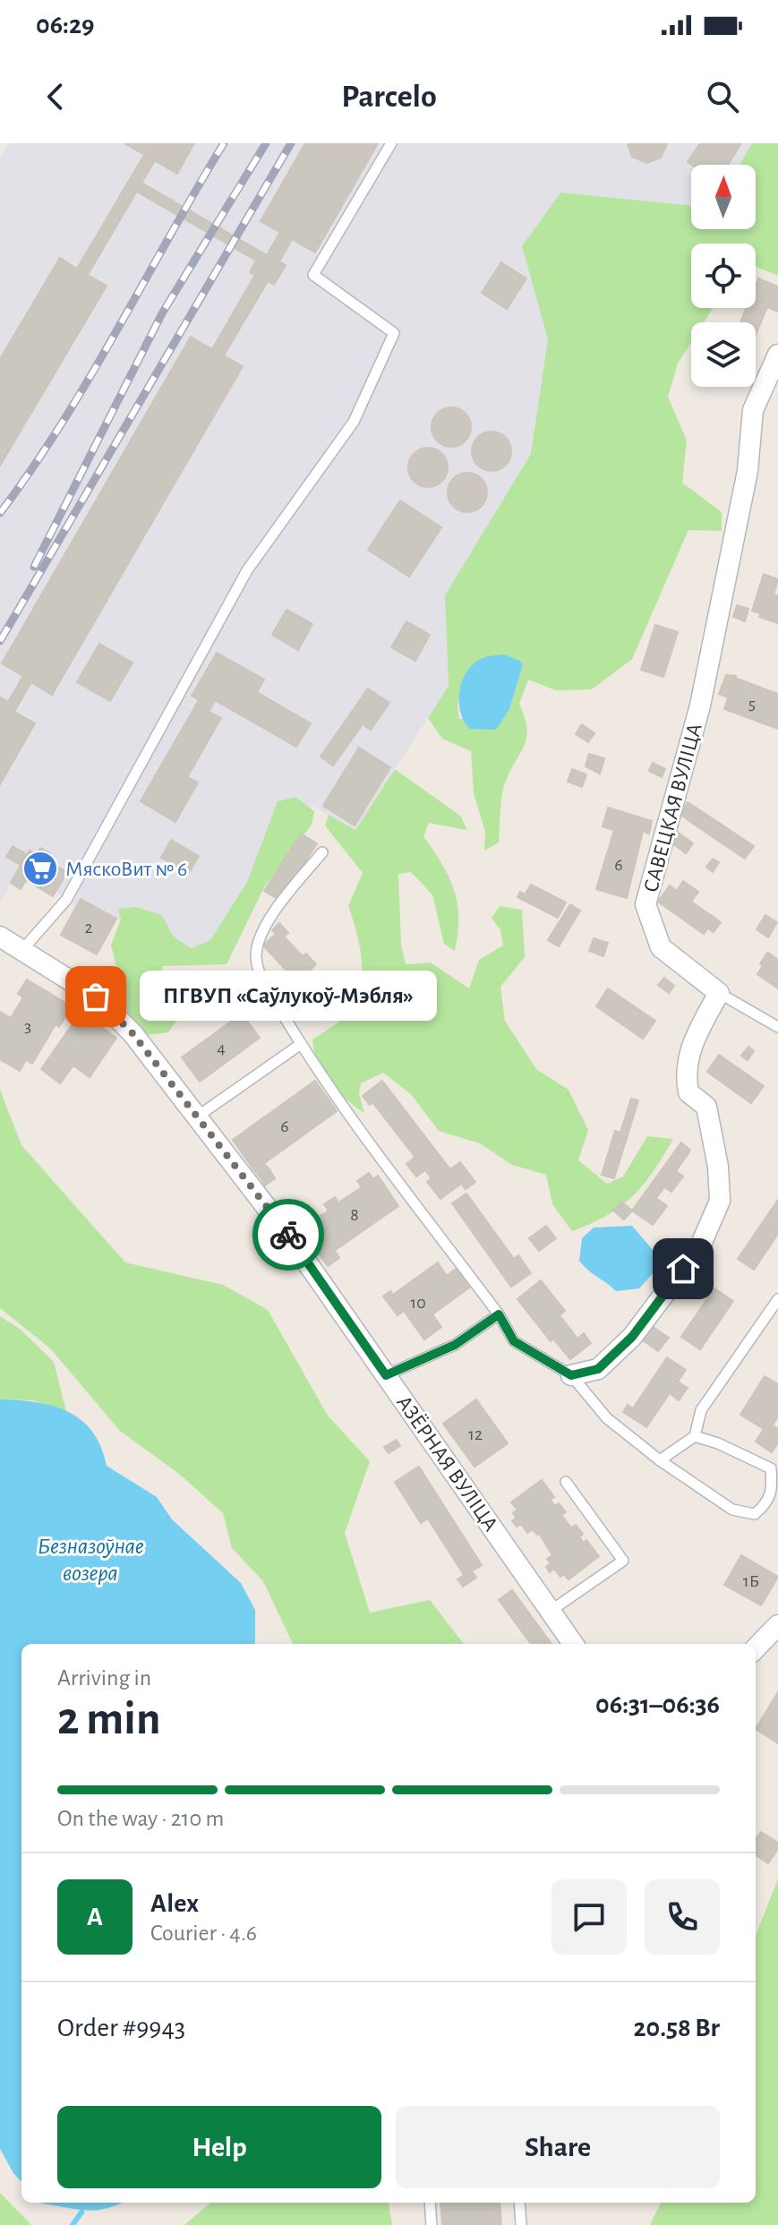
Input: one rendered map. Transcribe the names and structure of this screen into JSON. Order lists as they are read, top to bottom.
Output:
{
  "streets": {
    "street": ["САВЕЦКАЯ ВУЛІЦА", "АЗЁРНАЯ ВУЛІЦА"]
  },
  "water": ["Безназоўнае возера"],
  "places": {
    "supermarket": ["МяскоВит № 6"],
    "other": ["ПГВУП «Саўлукоў-Мэбля»"]
  },
  "house_numbers": [
    "5",
    "6",
    "2",
    "3",
    "4",
    "6",
    "8",
    "10",
    "12",
    "1Б"
  ],
  "north": "top",
  "page": {
    "status": "06:29",
    "header": "Parcelo",
    "bubble": "ПГВУП «Саўлукоў-Мэбля»",
    "heading": ["2 min", "Arriving in", "06:31–06:36"],
    "panel": [
      "Alex",
      "Courier · 4.6",
      "Order #9943",
      "20.58 Br"
    ],
    "bar": "On the way · 210 m",
    "round": "A",
    "buttons": ["Help", "Share"]
  }
}
